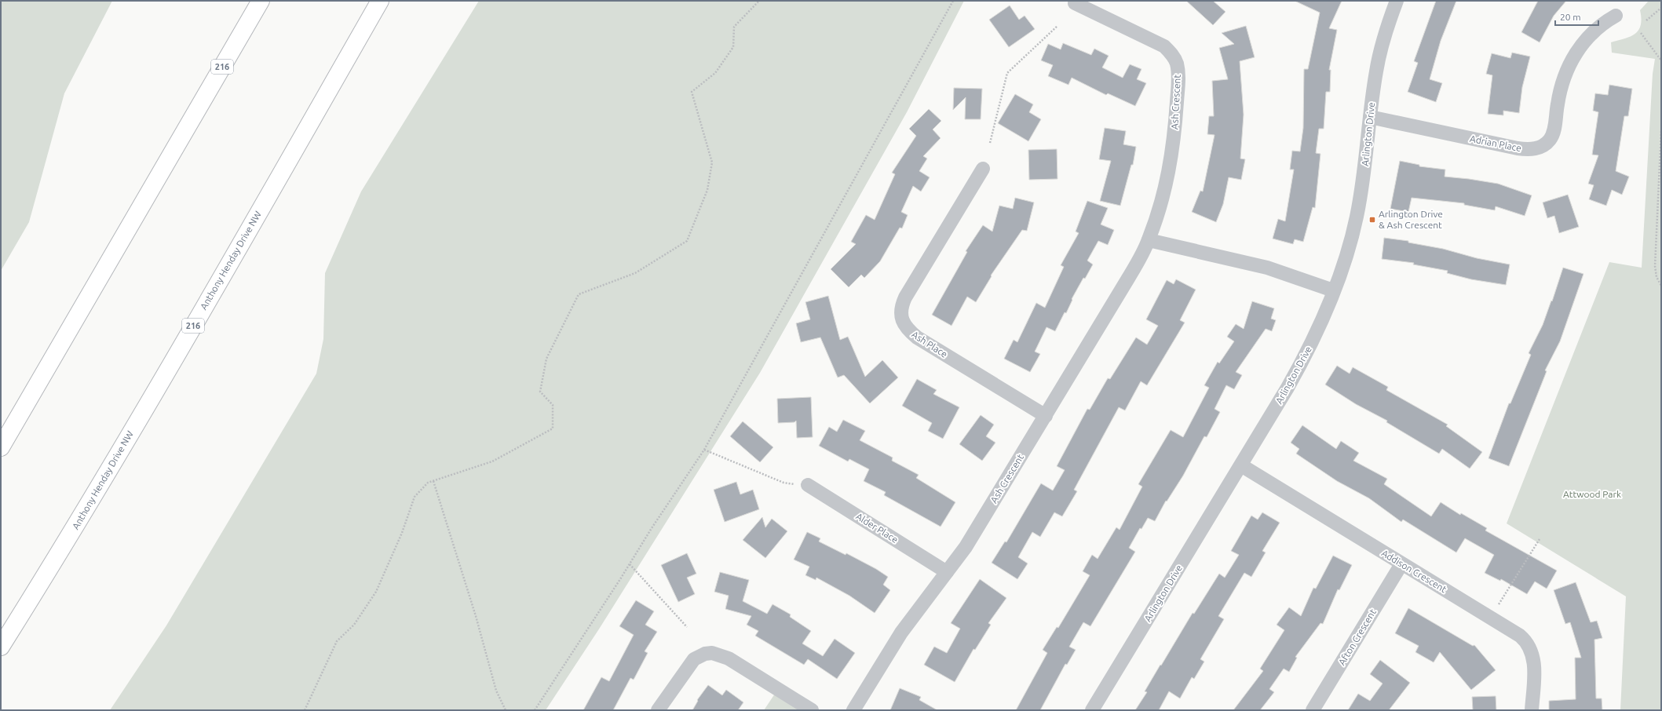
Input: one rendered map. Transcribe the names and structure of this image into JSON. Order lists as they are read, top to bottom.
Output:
{
  "streets": {
    "highway": ["216", "Anthony Henday Drive NW"],
    "street": [
      "Ash Crescent",
      "Arlington Drive",
      "Adrian Place",
      "Ash Place",
      "Alder Place",
      "Addison Crescent",
      "Afton Crescent"
    ]
  },
  "crossings": [
    ["Ash Crescent", "Ash Place"],
    ["Ash Crescent", "Alder Place"],
    ["Arlington Drive", "Adrian Place"],
    ["Arlington Drive", "Addison Crescent"],
    ["Addison Crescent", "Afton Crescent"]
  ],
  "parks": ["Attwood Park"],
  "places": {
    "transit": ["Arlington Drive & Ash Crescent"]
  },
  "scale_bar": "20 m"
}
